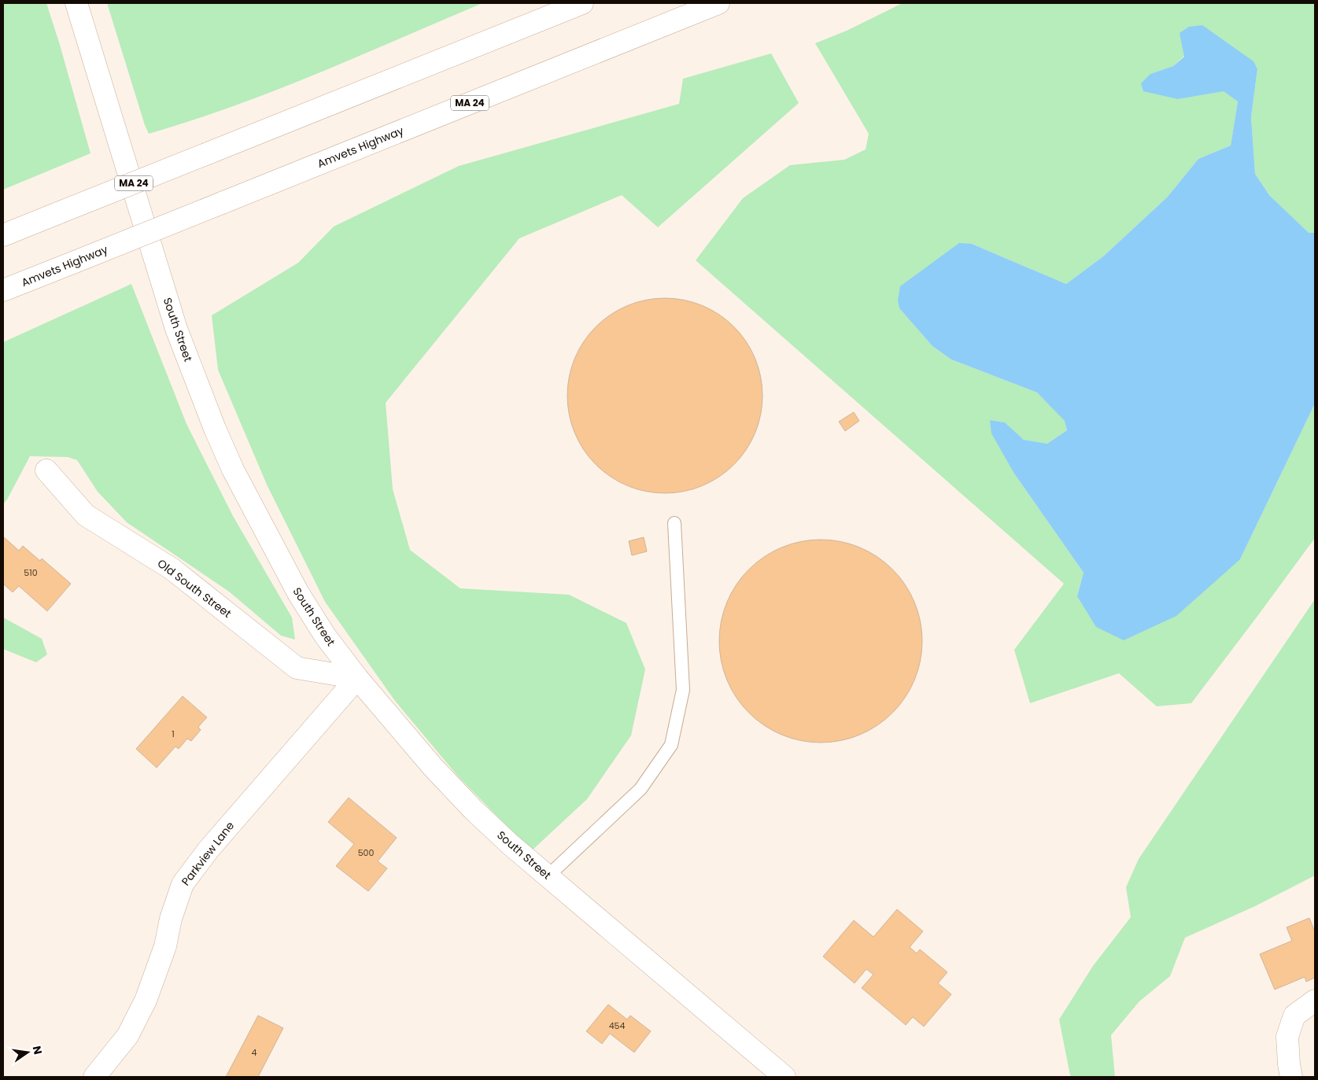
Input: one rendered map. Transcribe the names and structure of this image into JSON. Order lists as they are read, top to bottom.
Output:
{
  "streets": {
    "main road": [
      "MA 24",
      "Amvets Highway",
      "South Street",
      "Old South Street",
      "Parkview Lane"
    ]
  },
  "crossings": [
    ["South Street", "Old South Street"],
    ["South Street", "Parkview Lane"],
    ["Old South Street", "Parkview Lane"]
  ],
  "house_numbers": [
    "510",
    "1",
    "500",
    "454",
    "4"
  ],
  "north": "right"
}
